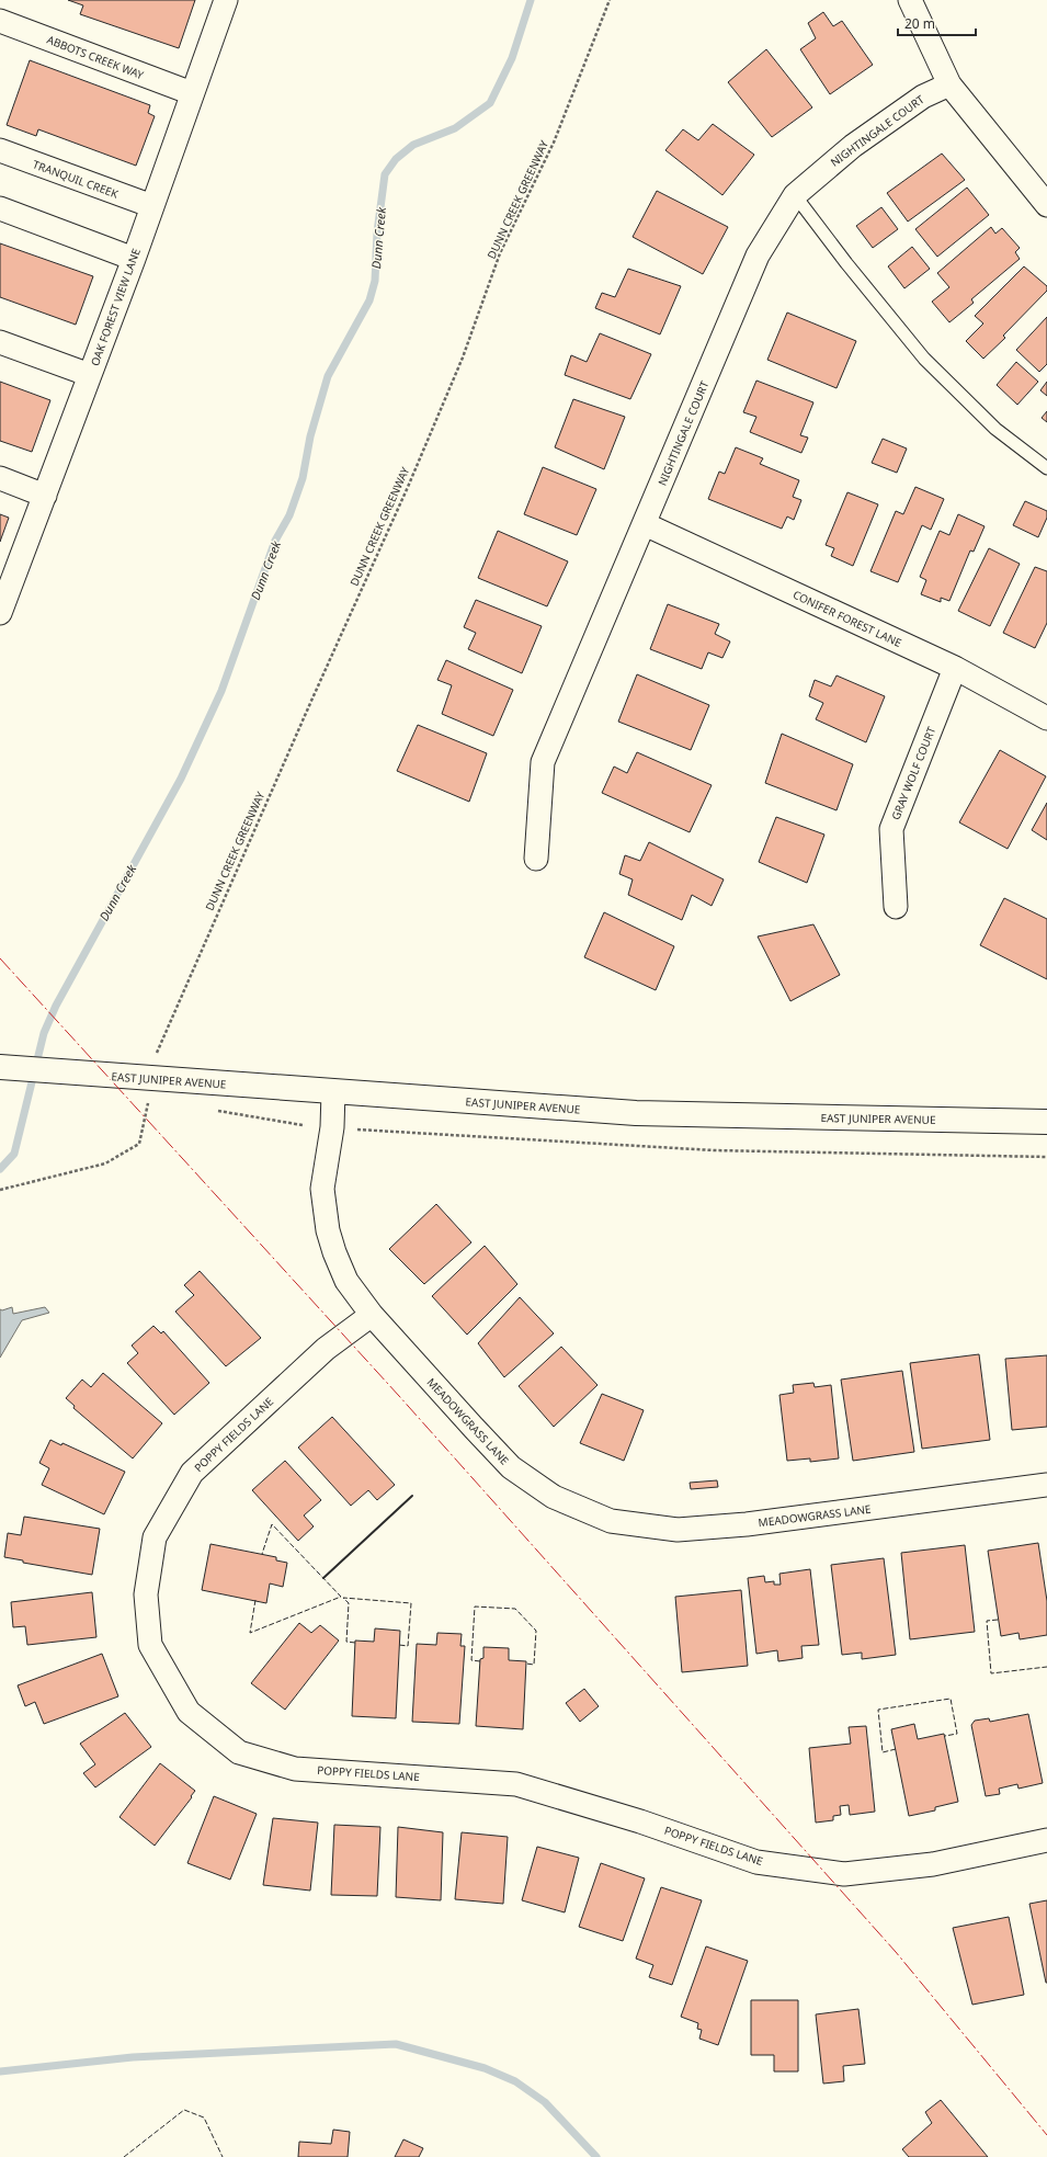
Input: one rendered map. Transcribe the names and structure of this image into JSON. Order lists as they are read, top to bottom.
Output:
{
  "streets": {
    "street": [
      "ABBOTS CREEK WAY",
      "NIGHTINGALE COURT",
      "TRANQUIL CREEK",
      "OAK FOREST VIEW LANE",
      "CONIFER FOREST LANE",
      "GRAY WOLF COURT",
      "EAST JUNIPER AVENUE",
      "MEADOWGRASS LANE",
      "POPPY FIELDS LANE"
    ],
    "path": ["DUNN CREEK GREENWAY"]
  },
  "crossings": [
    ["ABBOTS CREEK WAY", "OAK FOREST VIEW LANE"],
    ["NIGHTINGALE COURT", "CONIFER FOREST LANE"],
    ["TRANQUIL CREEK", "OAK FOREST VIEW LANE"],
    ["CONIFER FOREST LANE", "GRAY WOLF COURT"],
    ["EAST JUNIPER AVENUE", "MEADOWGRASS LANE"],
    ["MEADOWGRASS LANE", "POPPY FIELDS LANE"]
  ],
  "water": ["Dunn Creek"],
  "scale_bar": "20 m"
}
